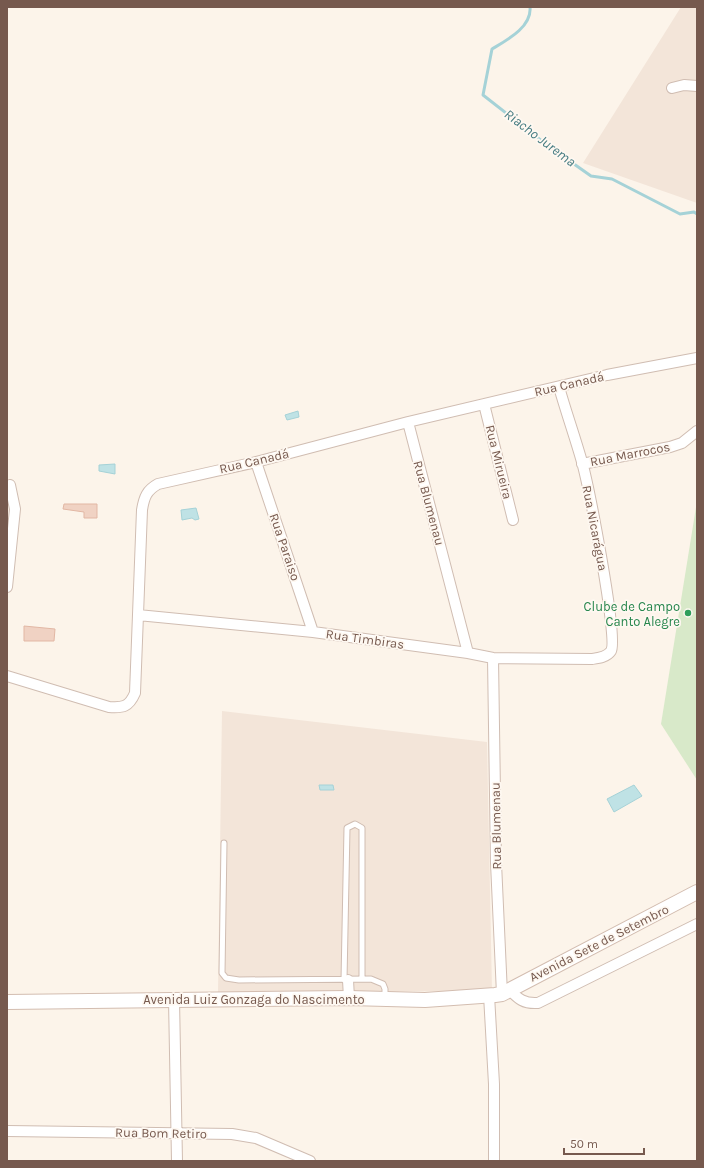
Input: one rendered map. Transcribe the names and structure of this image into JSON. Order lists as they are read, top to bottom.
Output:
{
  "streets": {
    "main road": ["Avenida Sete de Setembro", "Avenida Luiz Gonzaga do Nascimento"],
    "street": [
      "Rua Canadá",
      "Rua Marrocos",
      "Rua Mirueira",
      "Rua Blumenau",
      "Rua Nicarágua",
      "Rua Paraiso",
      "Rua Timbiras",
      "Rua Bom Retiro"
    ]
  },
  "crossings": [
    ["Rua Canadá", "Rua Mirueira"],
    ["Rua Canadá", "Rua Blumenau"],
    ["Rua Canadá", "Rua Nicarágua"],
    ["Rua Canadá", "Rua Paraiso"],
    ["Rua Canadá", "Rua Timbiras"],
    ["Rua Marrocos", "Rua Nicarágua"],
    ["Rua Blumenau", "Rua Timbiras"],
    ["Rua Blumenau", "Avenida Sete de Setembro"],
    ["Rua Blumenau", "Avenida Luiz Gonzaga do Nascimento"],
    ["Rua Nicarágua", "Rua Timbiras"],
    ["Rua Paraiso", "Rua Timbiras"],
    ["Avenida Sete de Setembro", "Avenida Luiz Gonzaga do Nascimento"]
  ],
  "water": ["Riacho Jurema"],
  "places": ["Clube de Campo Canto Alegre"],
  "scale_bar": "50 m"
}
